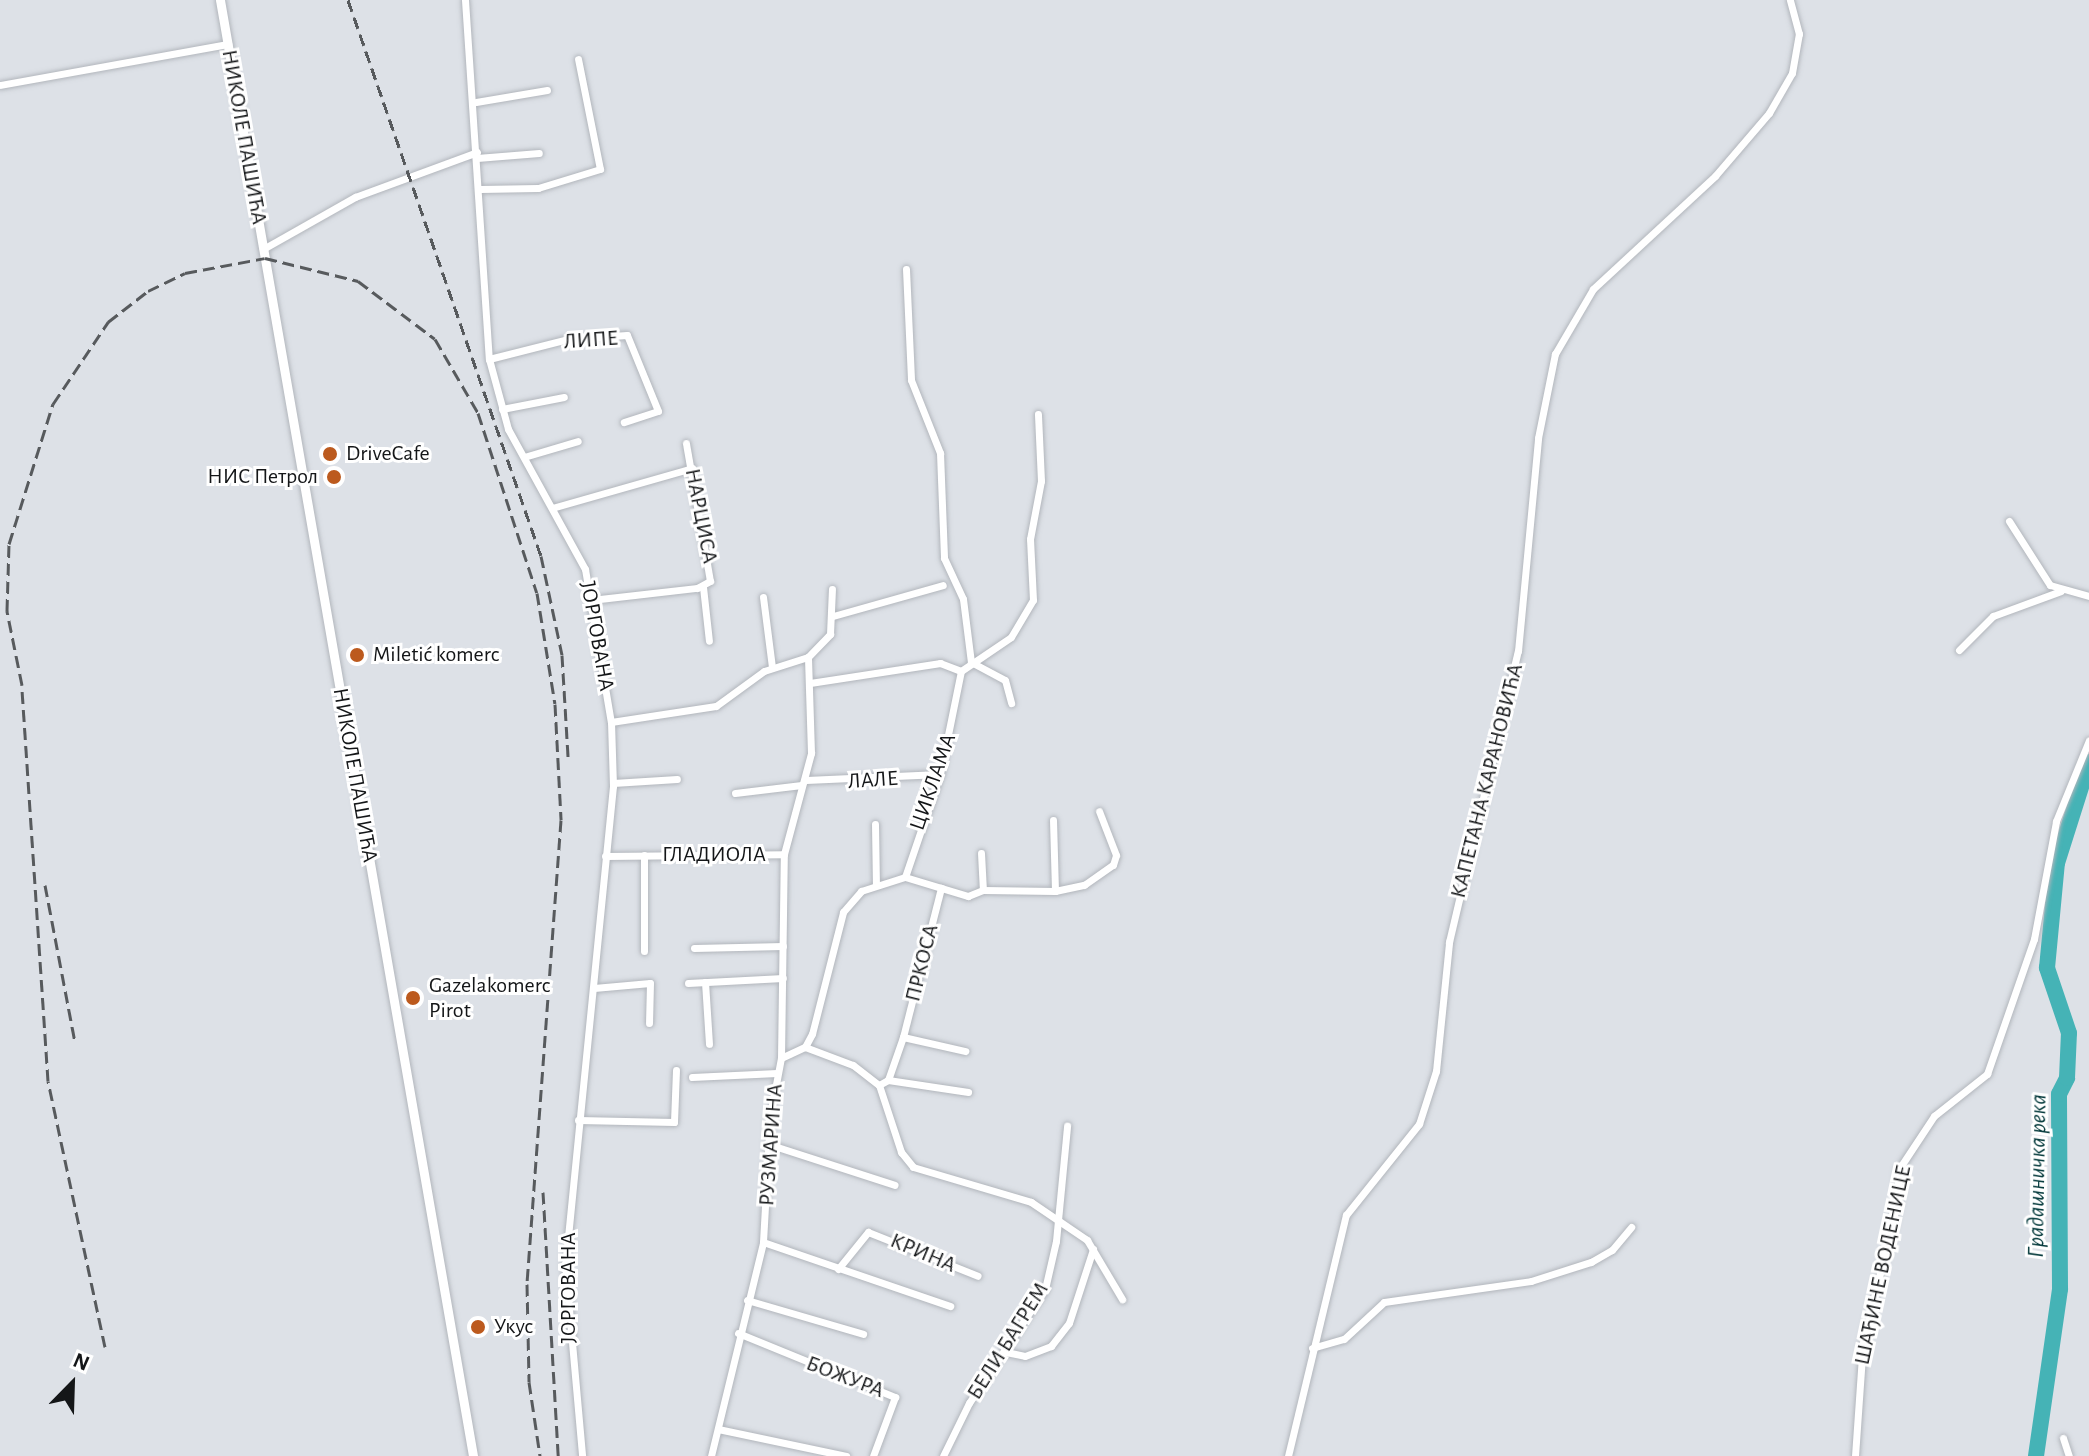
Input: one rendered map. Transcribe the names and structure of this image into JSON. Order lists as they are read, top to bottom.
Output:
{
  "streets": {
    "main road": ["НИКОЛЕ ПАШИЋА"],
    "street": [
      "ЛИПЕ",
      "НАРЦИСА",
      "ЈОРГОВАНА",
      "ЛАЛЕ",
      "КАПЕТАНА КАРАНОВИЋА",
      "ЦИКЛАМА",
      "ГЛАДИОЛА",
      "ПРКОСА",
      "РУЗМАРИНА",
      "КРИНА",
      "ШАЂИНЕ ВОДЕНИЦЕ",
      "БЕЛИ БАГРЕМ",
      "БОЖУРА"
    ]
  },
  "crossings": [
    ["ЛИПЕ", "ЈОРГОВАНА"],
    ["НАРЦИСА", "ЈОРГОВАНА"],
    ["ЈОРГОВАНА", "ГЛАДИОЛА"],
    ["ЛАЛЕ", "ЦИКЛАМА"],
    ["ЛАЛЕ", "РУЗМАРИНА"],
    ["ГЛАДИОЛА", "РУЗМАРИНА"],
    ["РУЗМАРИНА", "КРИНА"],
    ["РУЗМАРИНА", "БОЖУРА"]
  ],
  "water": ["Градашничка река"],
  "places": [
    "DriveCafe",
    "НИС Петрол",
    "Miletić komerc",
    "Gazelakomerc Pirot",
    "Укус"
  ],
  "north": "top right"
}
